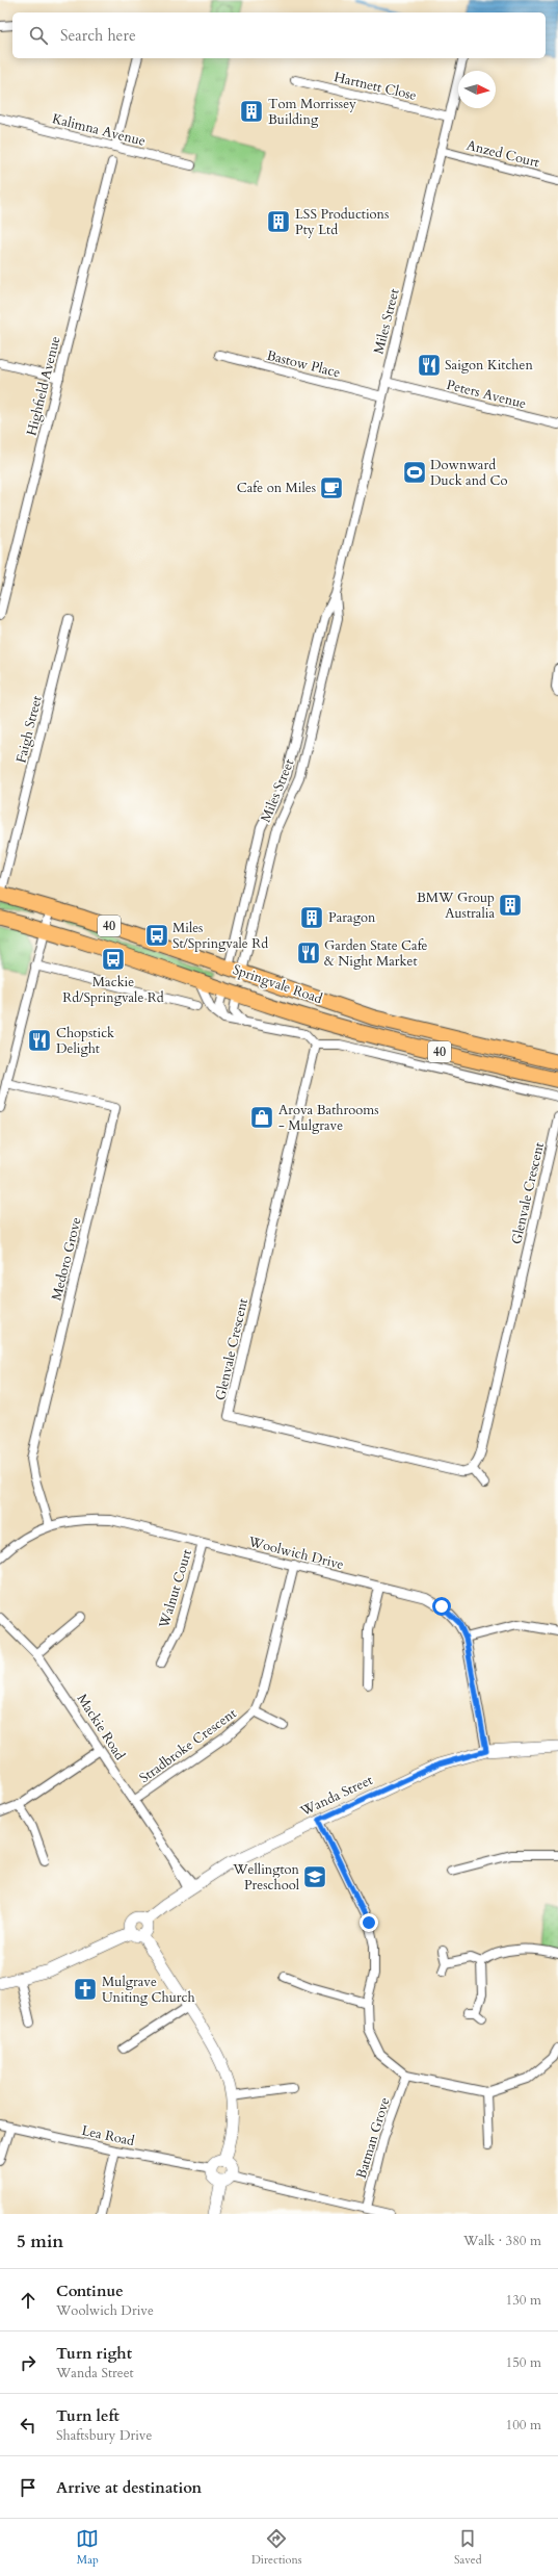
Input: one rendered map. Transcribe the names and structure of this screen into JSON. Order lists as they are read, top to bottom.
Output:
{
  "streets": {
    "highway": ["40", "Springvale Road"],
    "street": [
      "Hartnett Close",
      "Kalimna Avenue",
      "Anzed Court",
      "Miles Street",
      "Bastow Place",
      "Highfield Avenue",
      "Peters Avenue",
      "Faigh Street",
      "Glenvale Crescent",
      "Medoro Grove",
      "Woolwich Drive",
      "Walnut Court",
      "Mackie Road",
      "Stradbroke Crescent",
      "Wanda Street",
      "Lea Road",
      "Batman Grove"
    ]
  },
  "crossings": [
    ["Hartnett Close", "Miles Street"],
    ["Anzed Court", "Miles Street"],
    ["Miles Street", "Bastow Place"],
    ["Miles Street", "Peters Avenue"],
    ["Miles Street", "Springvale Road"],
    ["Faigh Street", "Springvale Road"],
    ["Medoro Grove", "Woolwich Drive"],
    ["Woolwich Drive", "Walnut Court"],
    ["Woolwich Drive", "Stradbroke Crescent"],
    ["Woolwich Drive", "Wanda Street"],
    ["Mackie Road", "Stradbroke Crescent"],
    ["Mackie Road", "Wanda Street"]
  ],
  "places": {
    "building": [
      "Tom Morrissey Building",
      "LSS Productions Pty Ltd",
      "BMW Group Australia",
      "Paragon"
    ],
    "restaurant": ["Saigon Kitchen", "Garden State Cafe & Night Market", "Chopstick Delight"],
    "sports": ["Downward Duck and Co"],
    "cafe": ["Cafe on Miles"],
    "bus stop": ["Miles St/Springvale Rd", "Mackie Rd/Springvale Rd"],
    "shop": ["Arova Bathrooms - Mulgrave"],
    "school or university": ["Wellington Preschool"],
    "church": ["Mulgrave Uniting Church"]
  },
  "north": "right",
  "page": {
    "search": "Search here",
    "heading": ["5 min", "Walk · 380 m"],
    "list": [
      ["Continue", "Woolwich Drive", "130 m"],
      ["Turn right", "Wanda Street", "150 m"],
      ["Turn left", "Shaftsbury Drive", "100 m"],
      "Arrive at destination"
    ],
    "nav": ["Map", "Directions", "Saved"]
  }
}
